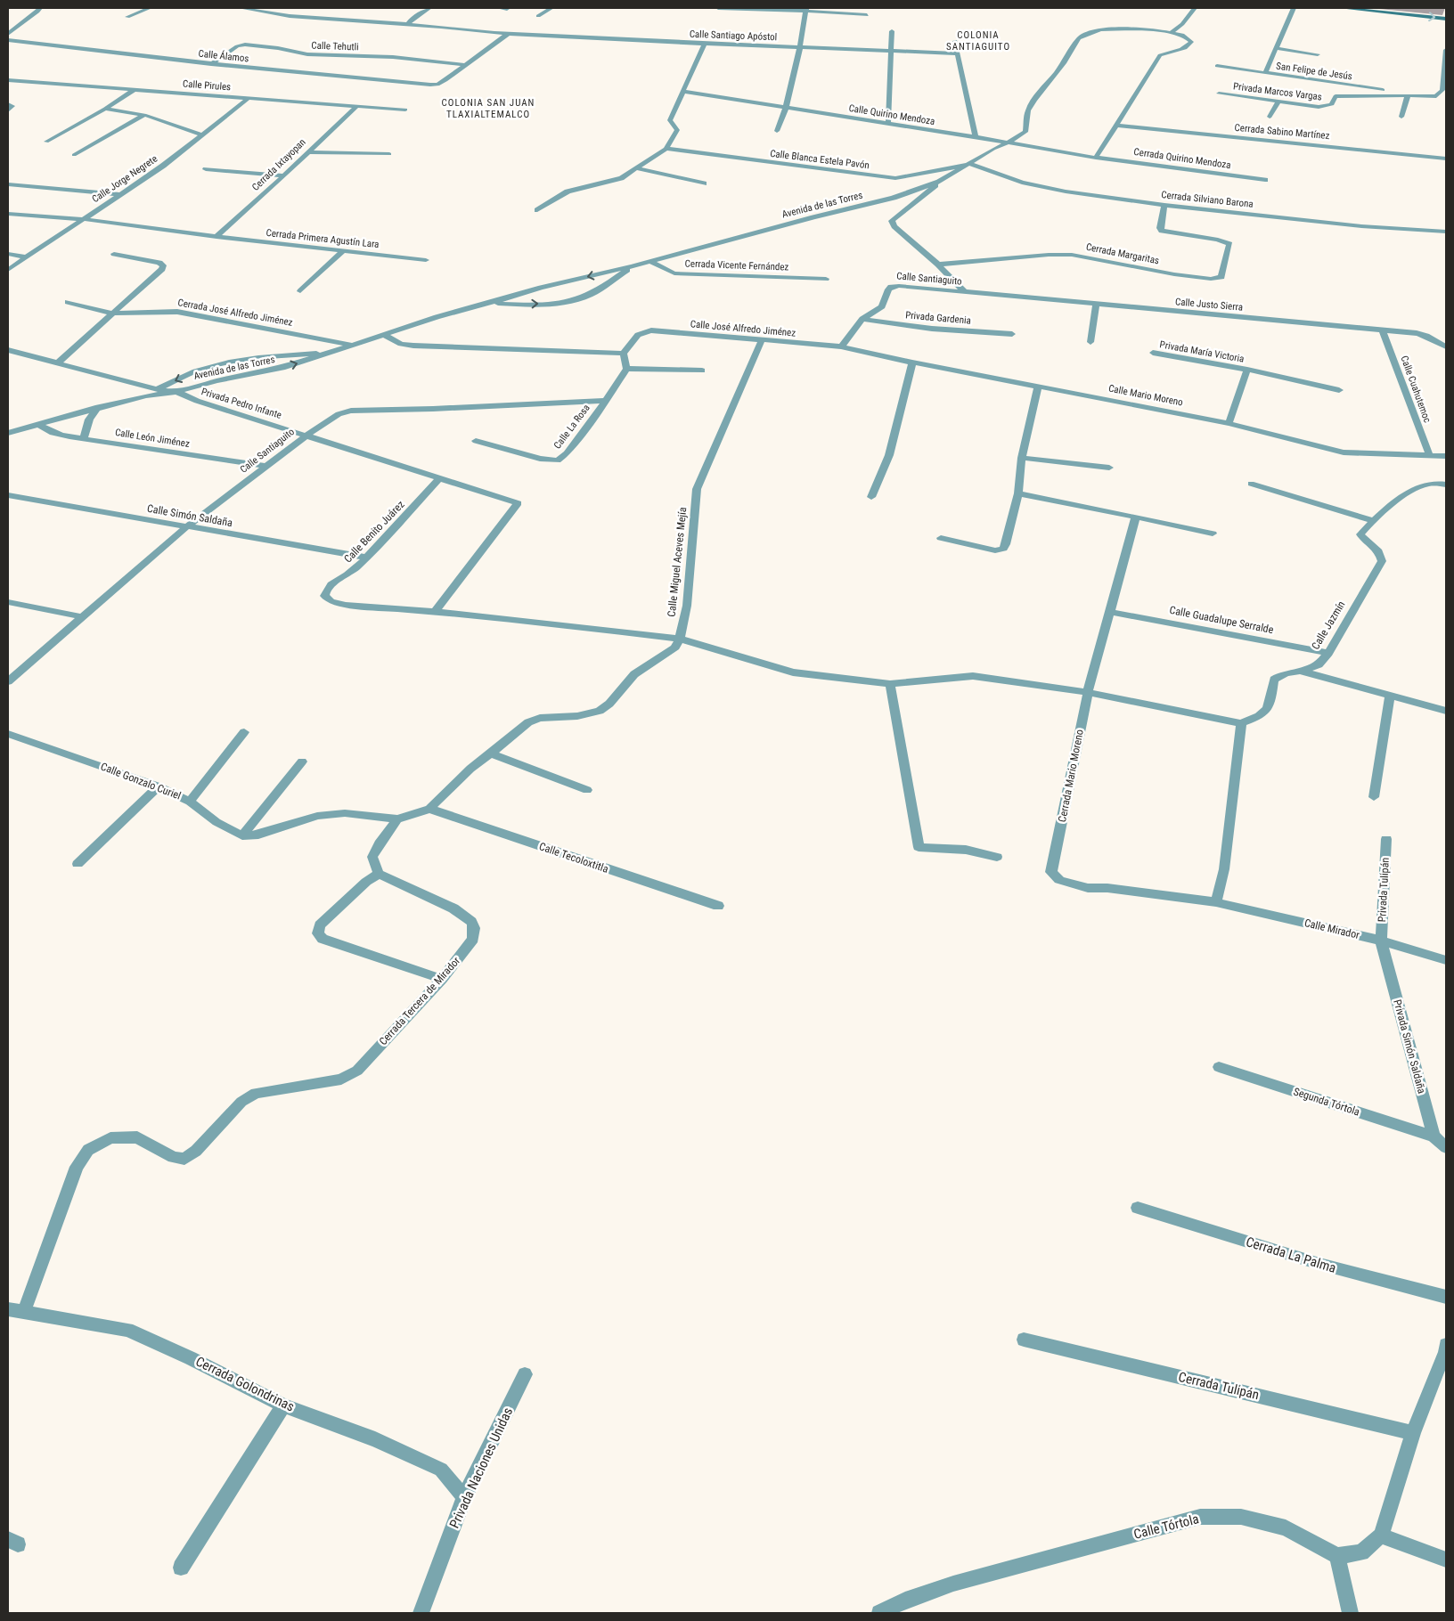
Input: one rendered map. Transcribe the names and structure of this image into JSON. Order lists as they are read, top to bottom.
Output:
{
  "streets": {
    "street": [
      "Calle Santiago Apóstol",
      "Calle Tehutli",
      "Calle Álamos",
      "San Felipe de Jesús",
      "Calle Pirules",
      "Privada Marcos Vargas",
      "Calle Quirino Mendoza",
      "Cerrada Sabino Martínez",
      "Cerrada Quirino Mendoza",
      "Calle Blanca Estela Pavón",
      "Cerrada Ixtayopan",
      "Calle Jorge Negrete",
      "Cerrada Silviano Barona",
      "Avenida de las Torres",
      "Cerrada Primera Agustín Lara",
      "Cerrada Margaritas",
      "Cerrada Vicente Fernández",
      "Calle Santiaguito",
      "Calle Justo Sierra",
      "Cerrada José Alfredo Jiménez",
      "Privada Gardenia",
      "Calle José Alfredo Jiménez",
      "Privada María Victoria",
      "Calle Cuahutemoc",
      "Calle Mario Moreno",
      "Privada Pedro Infante",
      "Calle La Rosa",
      "Calle León Jiménez",
      "Calle Simón Saldaña",
      "Calle Benito Juárez",
      "Calle Miguel Aceves Mejía",
      "Calle Guadalupe Serralde",
      "Calle Jazmín",
      "Cerrada Mario Moreno",
      "Calle Gonzalo Curiel",
      "Calle Tecoloxtitla",
      "Privada Tulipán",
      "Calle Mirador",
      "Cerrada Tercera de Mirador",
      "Privada Simón Saldaña",
      "Segunda Tórtola",
      "Cerrada La Palma",
      "Cerrada Golondrinas",
      "Cerrada Tulipán",
      "Privada Naciones Unidas",
      "Calle Tórtola"
    ]
  },
  "crossings": [
    ["Calle Tehutli", "Calle Álamos"],
    ["San Felipe de Jesús", "Privada Marcos Vargas"],
    ["Calle Pirules", "Cerrada Ixtayopan"],
    ["Calle Pirules", "Calle Jorge Negrete"],
    ["Calle Quirino Mendoza", "Cerrada Quirino Mendoza"],
    ["Calle Quirino Mendoza", "Avenida de las Torres"],
    ["Calle Blanca Estela Pavón", "Cerrada Silviano Barona"],
    ["Calle Blanca Estela Pavón", "Avenida de las Torres"],
    ["Cerrada Ixtayopan", "Cerrada Primera Agustín Lara"],
    ["Calle Jorge Negrete", "Cerrada Primera Agustín Lara"],
    ["Cerrada Silviano Barona", "Avenida de las Torres"],
    ["Cerrada Silviano Barona", "Cerrada Margaritas"],
    ["Avenida de las Torres", "Cerrada Vicente Fernández"],
    ["Avenida de las Torres", "Cerrada José Alfredo Jiménez"],
    ["Avenida de las Torres", "Privada Pedro Infante"],
    ["Avenida de las Torres", "Calle León Jiménez"],
    ["Calle Santiaguito", "Calle Justo Sierra"],
    ["Calle Santiaguito", "Privada Gardenia"],
    ["Calle Santiaguito", "Calle José Alfredo Jiménez"],
    ["Calle Santiaguito", "Calle Mario Moreno"],
    ["Calle Santiaguito", "Privada Pedro Infante"],
    ["Calle Santiaguito", "Calle La Rosa"],
    ["Calle Santiaguito", "Calle León Jiménez"],
    ["Calle Santiaguito", "Calle Simón Saldaña"],
    ["Calle Justo Sierra", "Calle Cuahutemoc"],
    ["Calle José Alfredo Jiménez", "Calle Mario Moreno"],
    ["Calle José Alfredo Jiménez", "Calle Miguel Aceves Mejía"],
    ["Privada María Victoria", "Calle Mario Moreno"],
    ["Calle Cuahutemoc", "Calle Mario Moreno"],
    ["Privada Pedro Infante", "Calle Benito Juárez"],
    ["Calle Simón Saldaña", "Calle Benito Juárez"],
    ["Calle Guadalupe Serralde", "Calle Jazmín"],
    ["Calle Guadalupe Serralde", "Cerrada Mario Moreno"],
    ["Cerrada Mario Moreno", "Calle Mirador"],
    ["Privada Tulipán", "Calle Mirador"],
    ["Privada Tulipán", "Privada Simón Saldaña"],
    ["Calle Mirador", "Privada Simón Saldaña"],
    ["Cerrada Tercera de Mirador", "Cerrada Golondrinas"],
    ["Privada Simón Saldaña", "Segunda Tórtola"],
    ["Cerrada Golondrinas", "Privada Naciones Unidas"]
  ],
  "districts": ["COLONIA SANTIAGUITO", "COLONIA SAN JUAN TLAXIALTEMALCO"]
}
